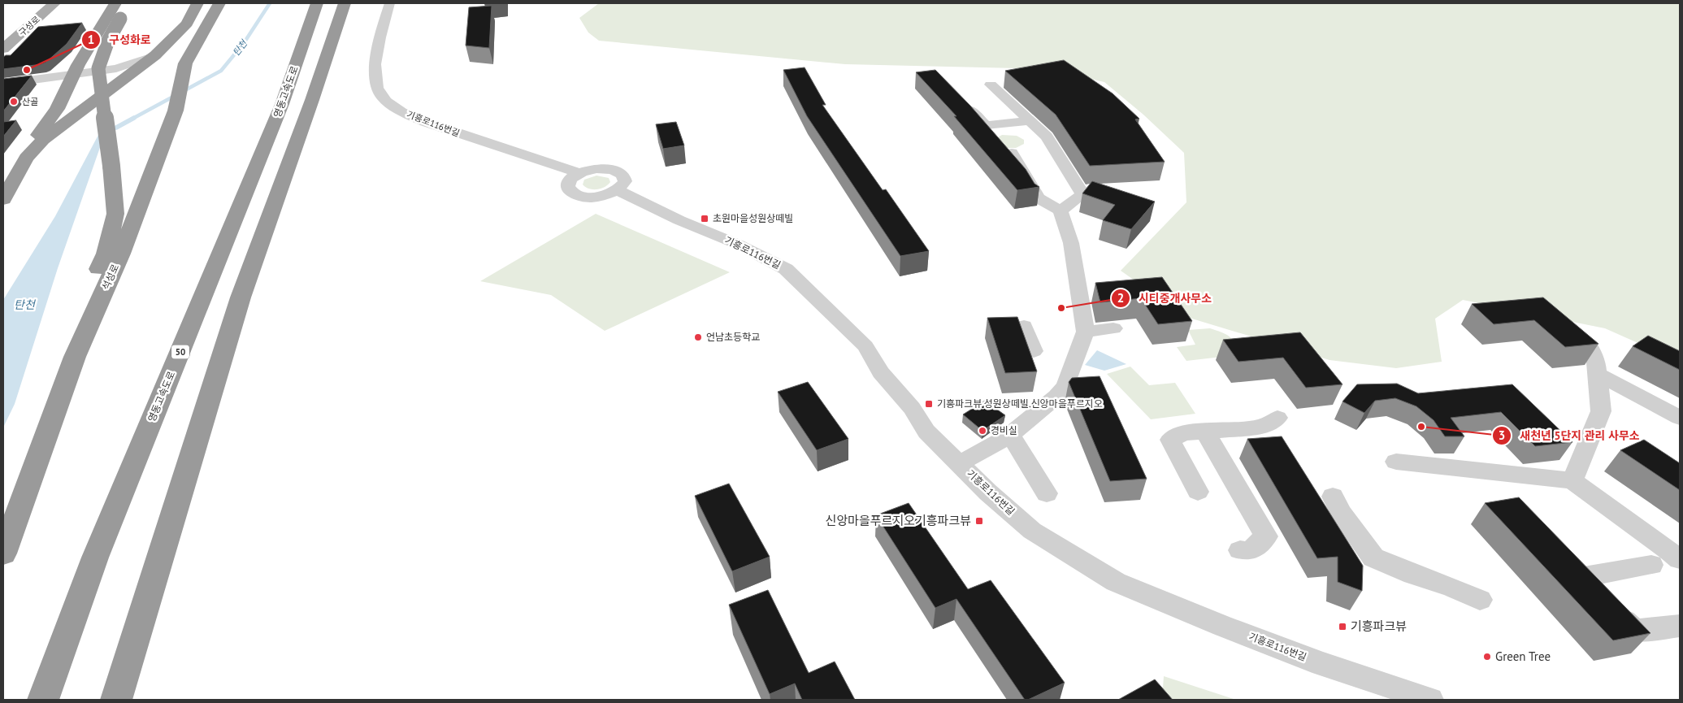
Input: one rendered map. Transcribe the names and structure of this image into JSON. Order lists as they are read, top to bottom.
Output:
{
  "streets": {
    "highway": ["영동고속도로", "석성로", "50"],
    "main road": ["구성로"],
    "street": ["기흥로116번길"]
  },
  "water": ["탄천"],
  "places": {
    "other": [
      "구성화로",
      "산골",
      "시티중개사무소",
      "언남초등학교",
      "새천년 5단지 관리 사무소",
      "경비실",
      "Green Tree"
    ],
    "transit": [
      "초원마을성원상떼빌",
      "기흥파크뷰.성원상떼빌.신앙마을푸르지오",
      "신앙마을푸르지오기흥파크뷰",
      "기흥파크뷰"
    ]
  }
}
